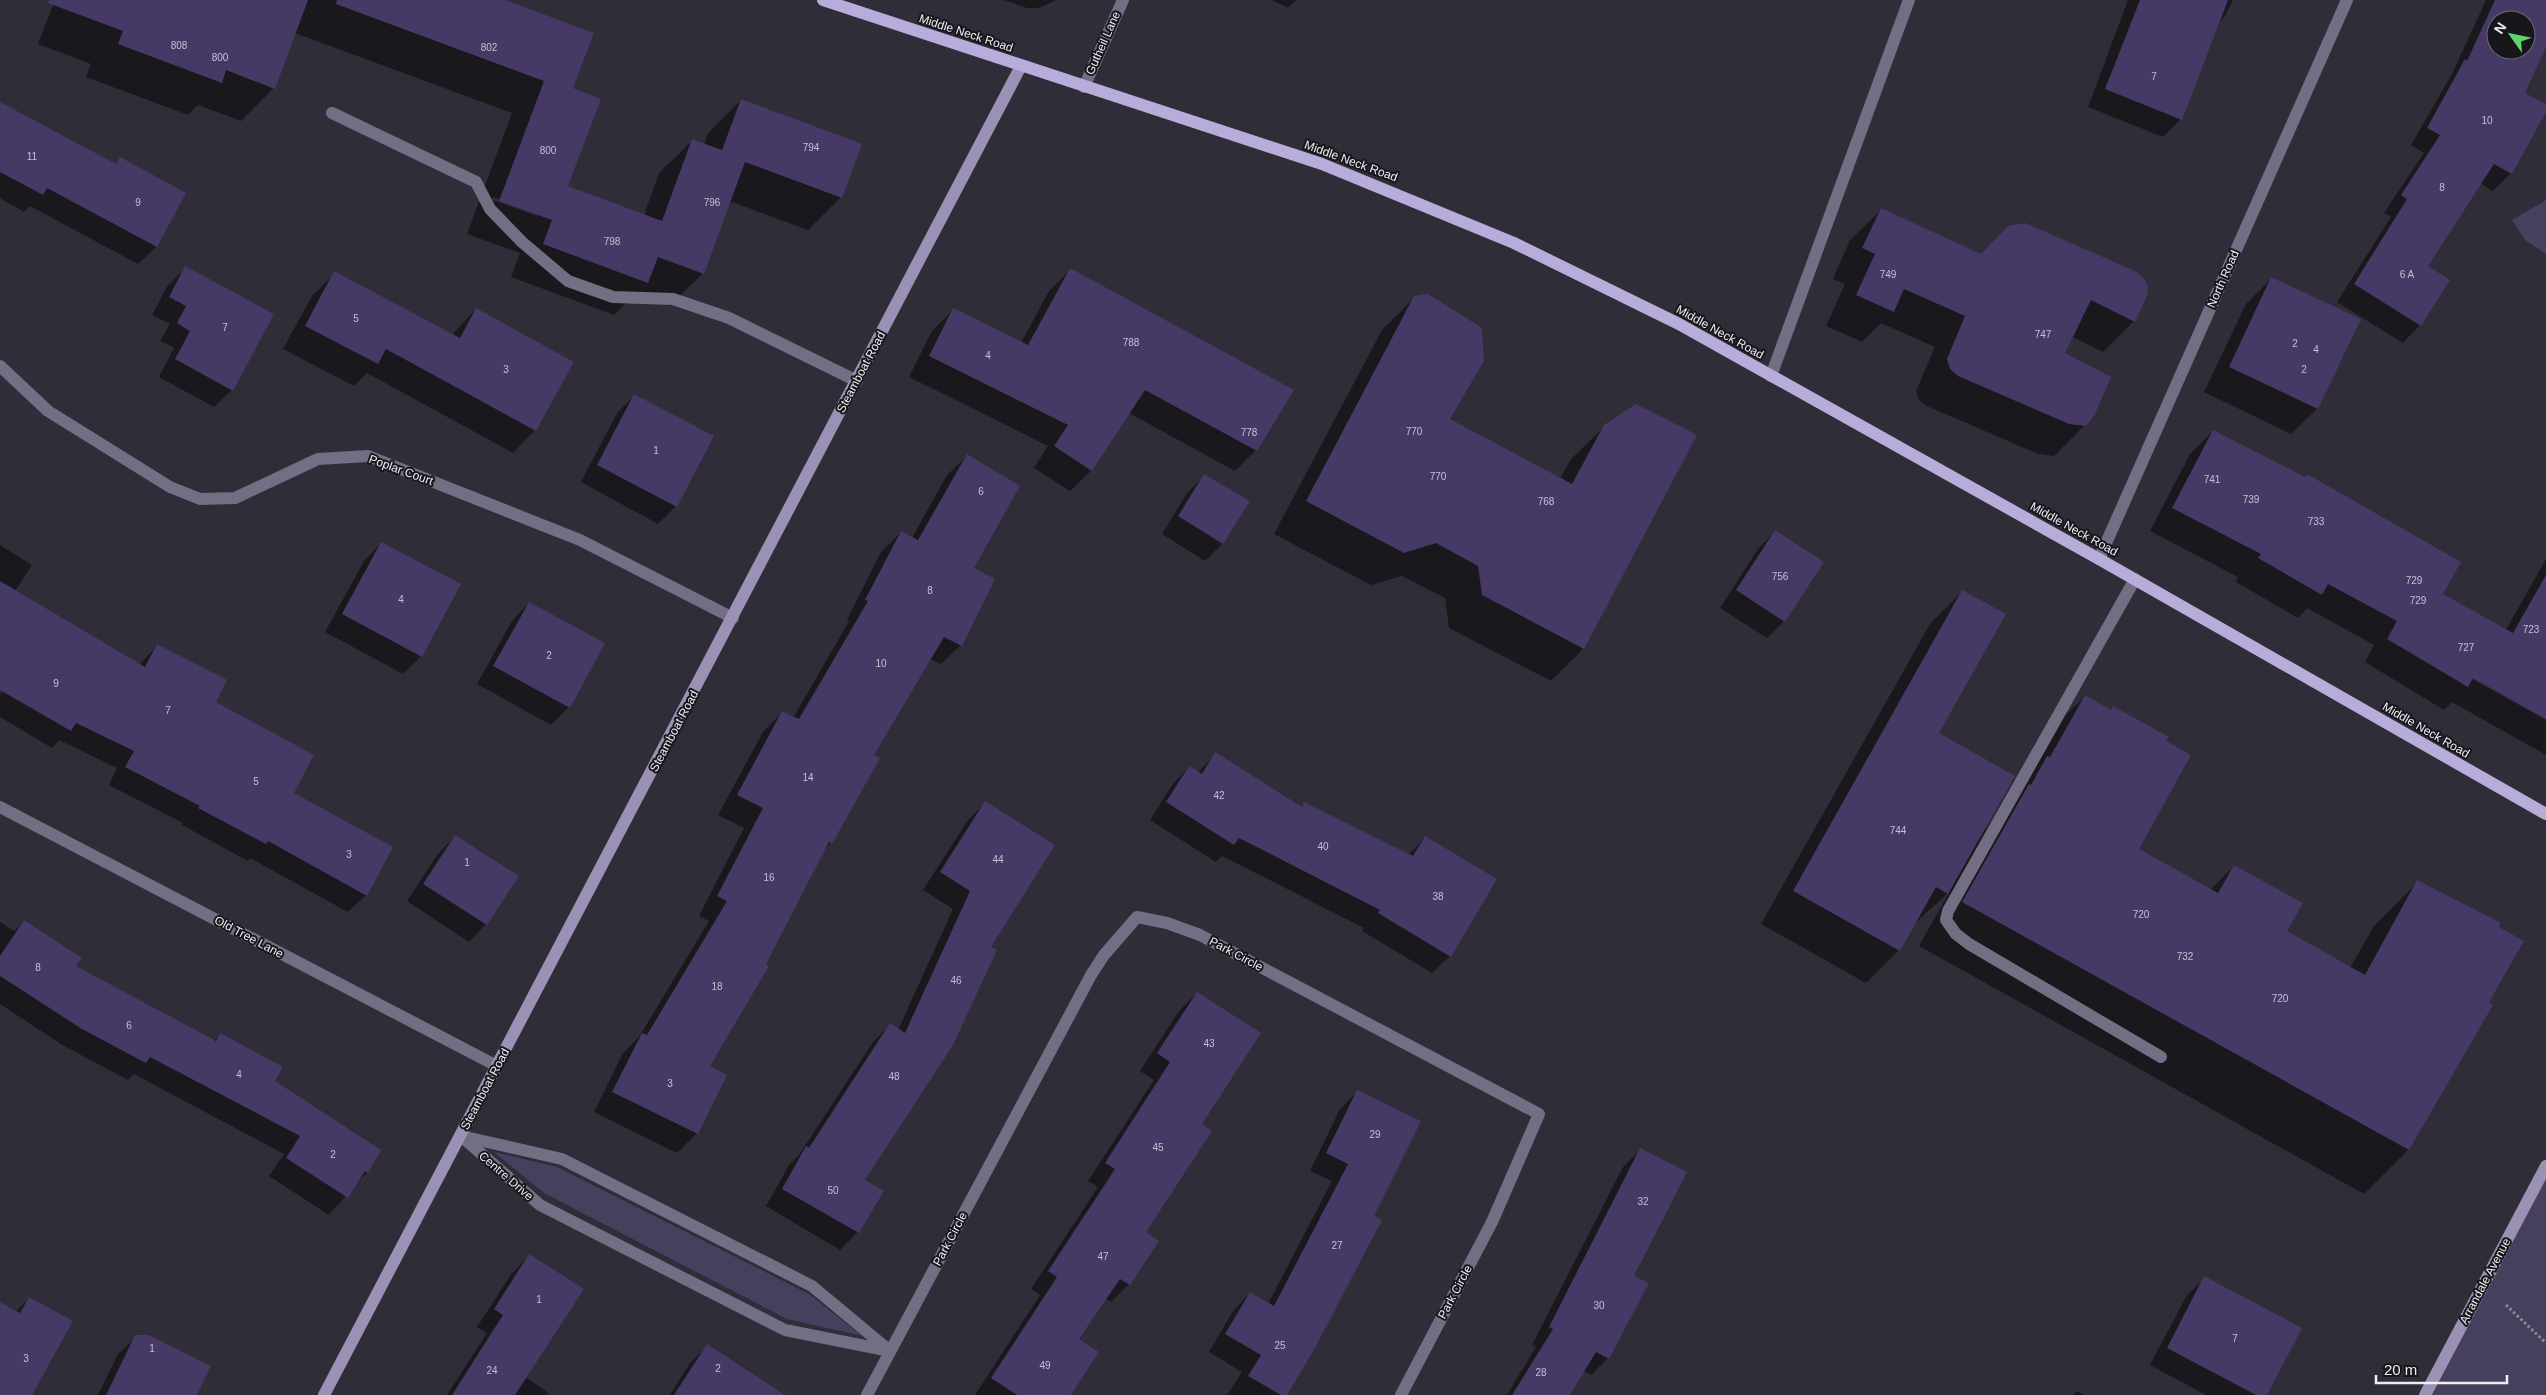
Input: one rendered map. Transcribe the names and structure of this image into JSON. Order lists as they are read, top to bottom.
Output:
{
  "streets": {
    "main road": ["Middle Neck Road"],
    "street": [
      "Gutheil Lane",
      "North Road",
      "Steamboat Road",
      "Poplar Court",
      "Old Tree Lane",
      "Park Circle",
      "Centre Drive",
      "Arrandale Avenue"
    ]
  },
  "crossings": [
    ["Middle Neck Road", "Gutheil Lane"],
    ["Middle Neck Road", "North Road"],
    ["Middle Neck Road", "Steamboat Road"],
    ["Steamboat Road", "Poplar Court"],
    ["Steamboat Road", "Old Tree Lane"],
    ["Steamboat Road", "Centre Drive"],
    ["Park Circle", "Centre Drive"]
  ],
  "house_numbers": [
    "808",
    "802",
    "800",
    "7",
    "10",
    "794",
    "800",
    "11",
    "8",
    "9",
    "796",
    "798",
    "749",
    "6 A",
    "5",
    "7",
    "747",
    "788",
    "2",
    "4",
    "4",
    "3",
    "2",
    "770",
    "778",
    "1",
    "770",
    "741",
    "6",
    "739",
    "768",
    "733",
    "756",
    "729",
    "8",
    "4",
    "729",
    "723",
    "727",
    "2",
    "10",
    "9",
    "7",
    "14",
    "5",
    "42",
    "744",
    "40",
    "3",
    "44",
    "1",
    "16",
    "38",
    "720",
    "732",
    "8",
    "46",
    "18",
    "720",
    "6",
    "43",
    "4",
    "48",
    "3",
    "29",
    "45",
    "2",
    "50",
    "32",
    "27",
    "47",
    "1",
    "30",
    "7",
    "25",
    "1",
    "3",
    "49",
    "2",
    "24",
    "28"
  ],
  "scale_bar": "20 m",
  "north": "top left"
}
